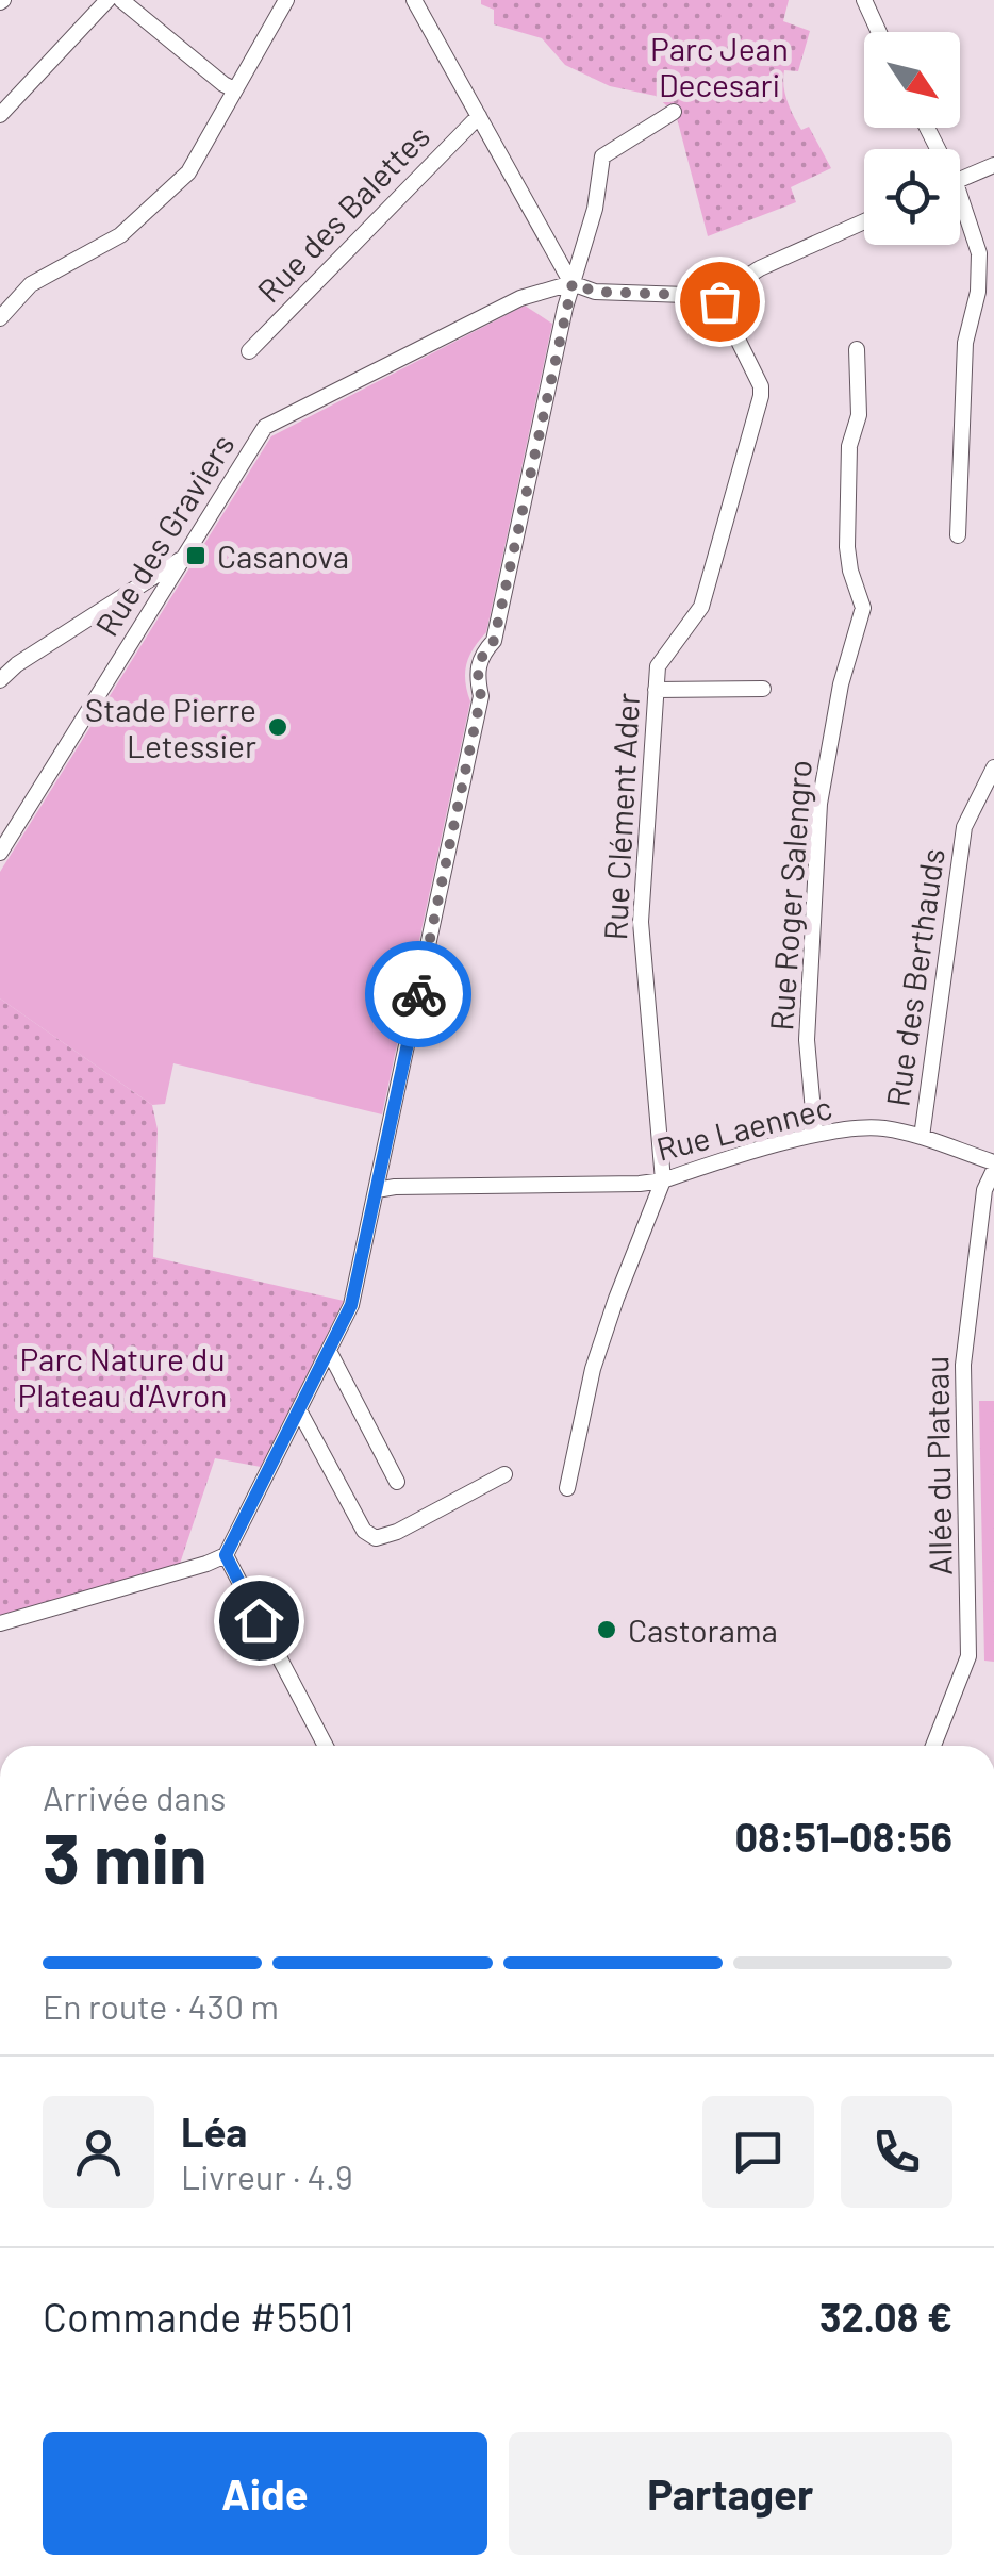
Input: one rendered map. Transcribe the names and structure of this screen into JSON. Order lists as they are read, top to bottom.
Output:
{
  "streets": {
    "street": [
      "Rue des Balettes",
      "Rue des Graviers",
      "Rue Clément Ader",
      "Rue Roger Salengro",
      "Rue des Berthauds",
      "Rue Laennec",
      "Allée du Plateau"
    ]
  },
  "crossings": [
    ["Rue Clément Ader", "Rue Laennec"],
    ["Rue Roger Salengro", "Rue Laennec"],
    ["Rue des Berthauds", "Rue Laennec"],
    ["Rue Laennec", "Allée du Plateau"]
  ],
  "parks": ["Parc Jean Decesari", "Parc Nature du Plateau d'Avron"],
  "places": {
    "transit": ["Casanova"],
    "other": ["Stade Pierre Letessier", "Castorama"]
  },
  "north": "bottom right",
  "page": {
    "heading": ["3 min", "Arrivée dans", "08:51–08:56"],
    "panel": [
      "Léa",
      "Livreur · 4.9",
      "Commande #5501",
      "32.08 €"
    ],
    "bar": "En route · 430 m",
    "buttons": ["Aide", "Partager"]
  }
}
